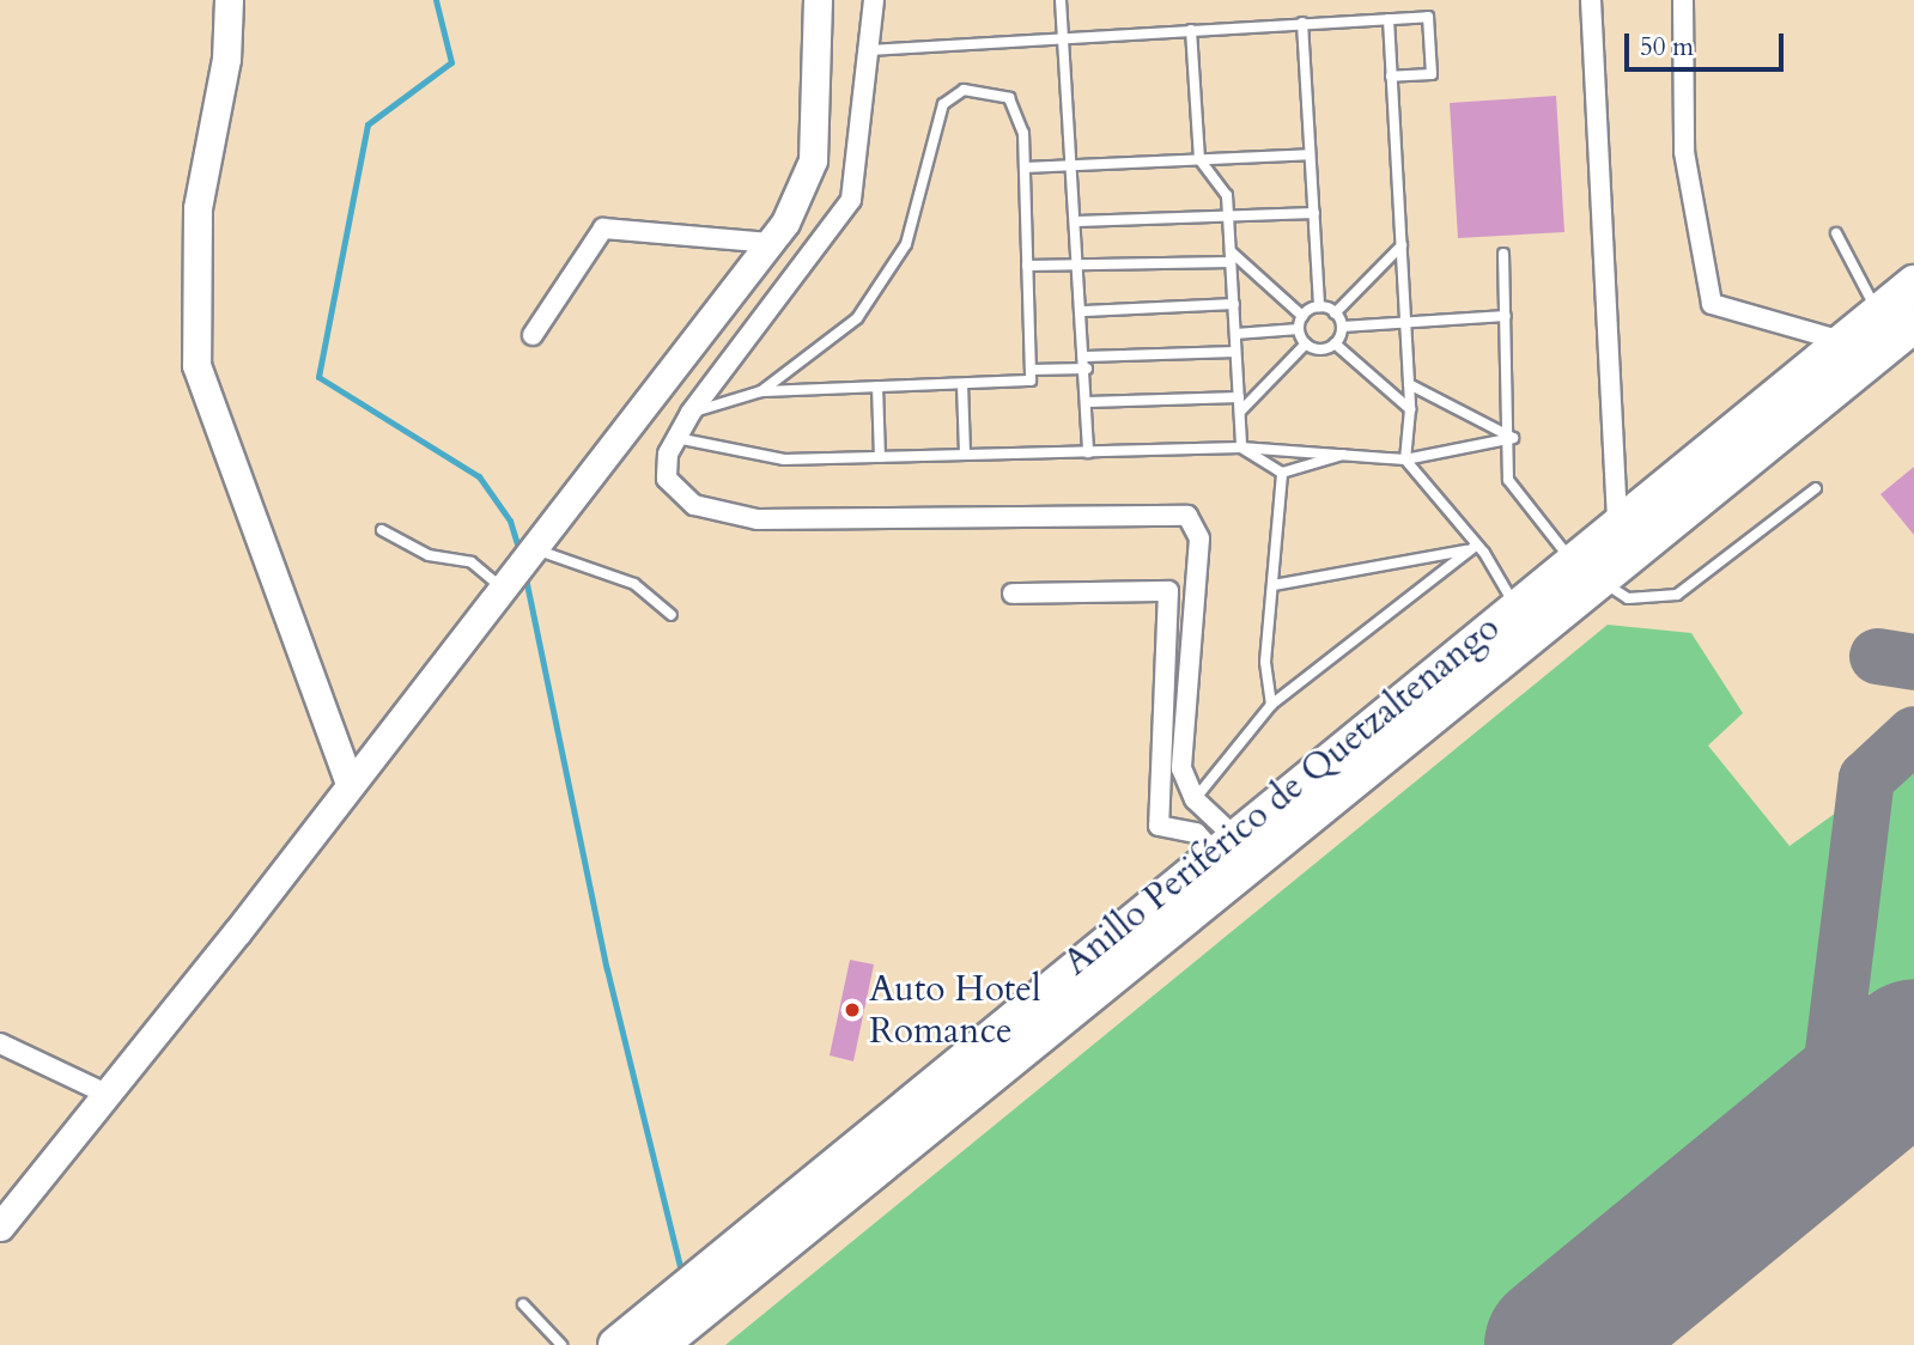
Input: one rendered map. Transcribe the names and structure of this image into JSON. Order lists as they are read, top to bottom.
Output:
{
  "streets": {
    "highway": ["Anillo Periférico de Quetzaltenango"]
  },
  "places": ["Auto Hotel Romance"],
  "scale_bar": "50 m"
}
